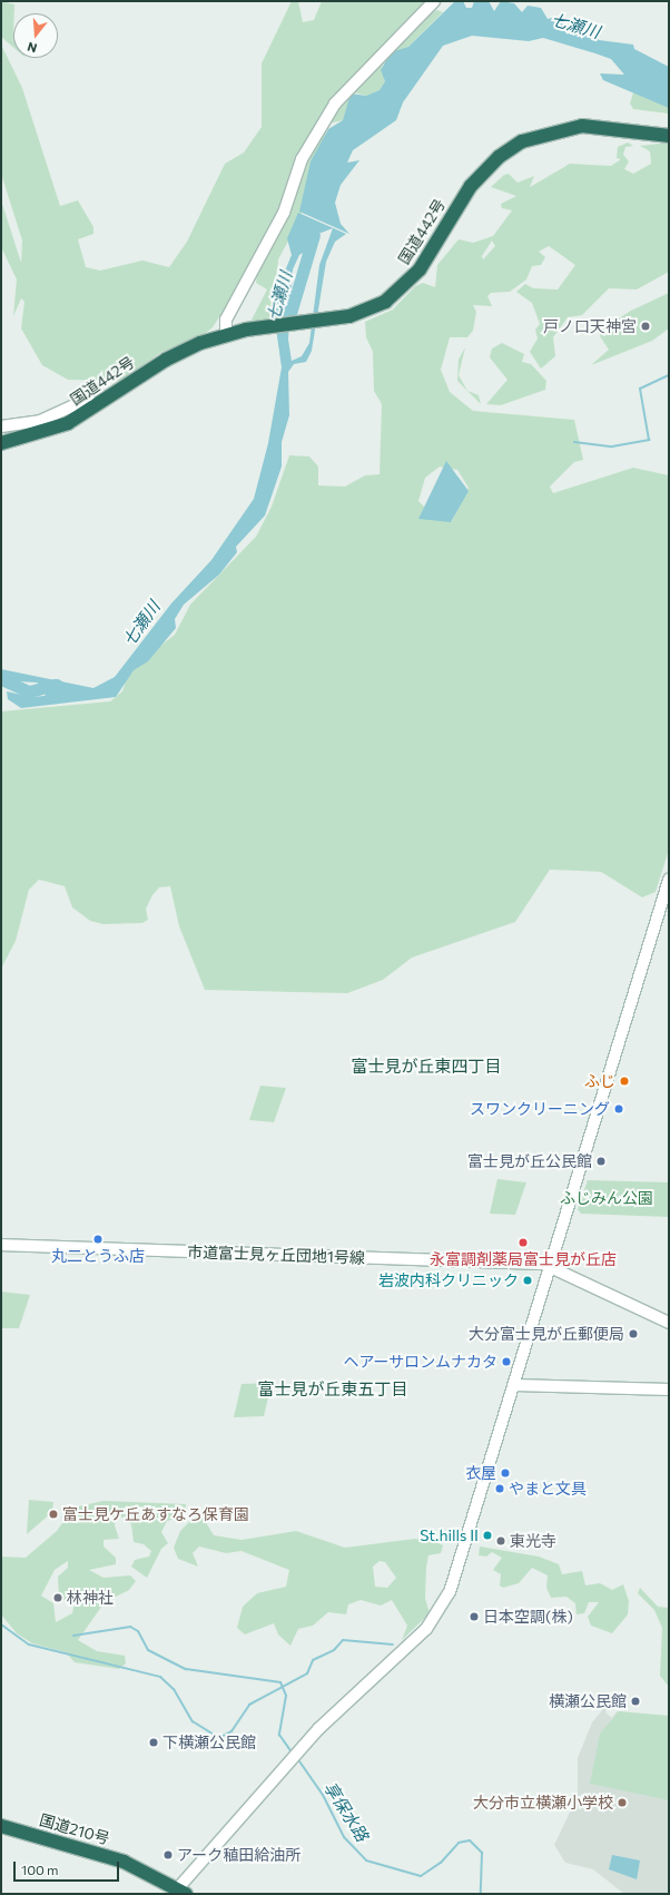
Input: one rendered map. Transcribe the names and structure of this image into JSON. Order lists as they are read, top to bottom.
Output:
{
  "streets": {
    "highway": ["国道442号", "国道210号"],
    "street": ["市道富士見ヶ丘団地1号線"]
  },
  "districts": ["富士見が丘東四丁目", "富士見が丘東五丁目"],
  "water": ["七瀬川", "享保水路"],
  "parks": ["ふじみん公園"],
  "places": [
    "戸ノ口天神宮",
    "ふじ",
    "スワンクリーニング",
    "富士見が丘公民館",
    "丸二とうふ店",
    "永富調剤薬局富士見が丘店",
    "岩波内科クリニック",
    "大分富士見が丘郵便局",
    "ヘアーサロンムナカタ",
    "衣屋",
    "やまと文具",
    "富士見ケ丘あすなろ保育園",
    "St.hills II",
    "東光寺",
    "林神社",
    "日本空調(株)",
    "横瀬公民館",
    "下横瀬公民館",
    "大分市立横瀬小学校",
    "アーク稙田給油所"
  ],
  "scale_bar": "100 m",
  "north": "bottom"
}
